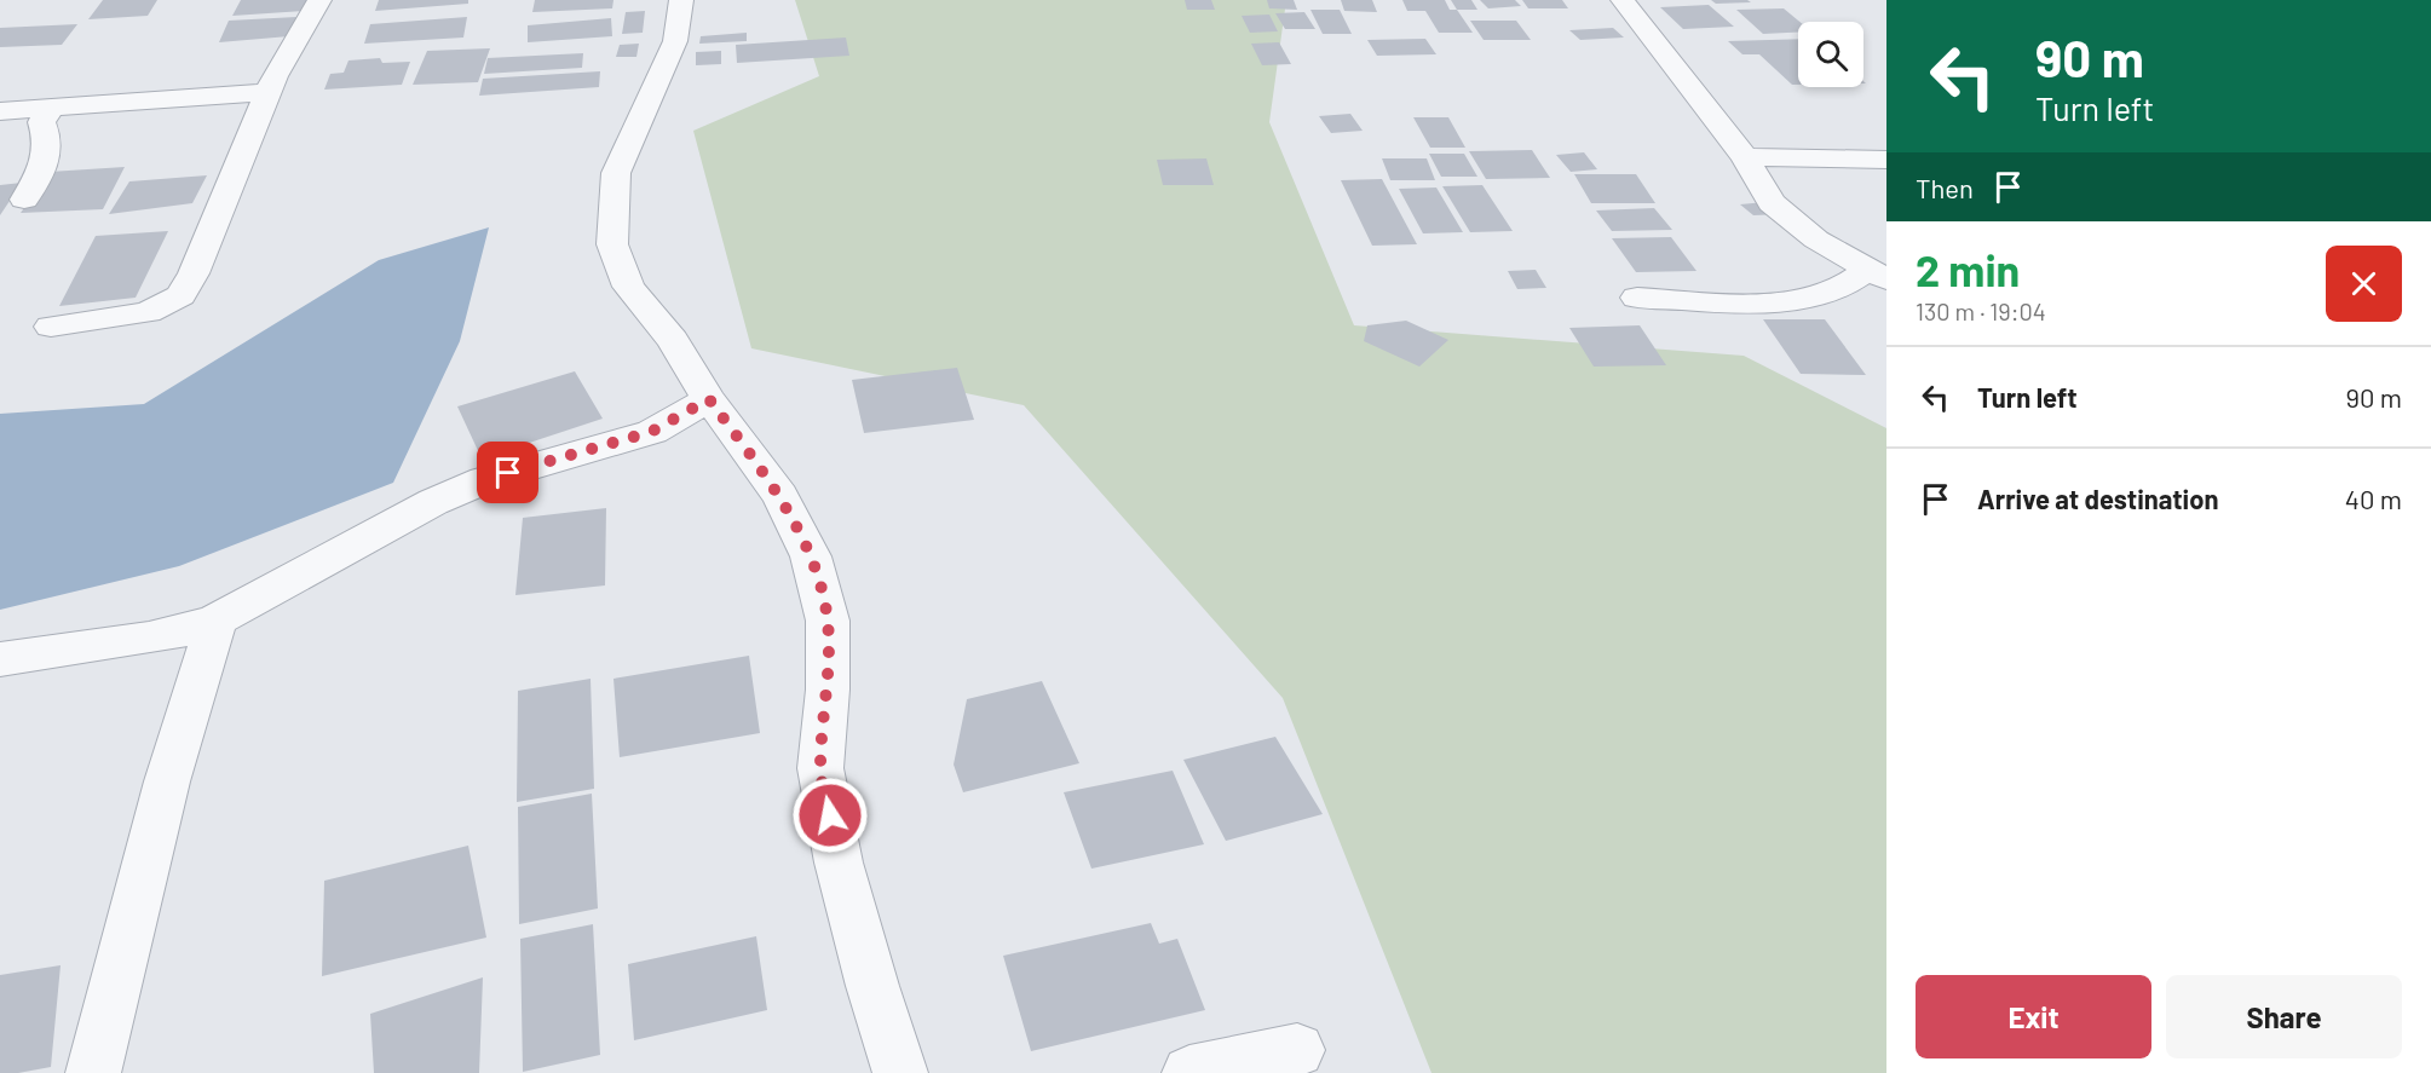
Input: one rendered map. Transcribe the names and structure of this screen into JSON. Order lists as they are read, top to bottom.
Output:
{
  "page": {
    "turn": ["90 m", "Turn left"],
    "then": "Then",
    "heading": ["2 min", "130 m · 19:04"],
    "list": [
      {
        "name": "Turn left",
        "value": "90 m"
      },
      {
        "name": "Arrive at destination",
        "value": "40 m"
      }
    ],
    "buttons": ["Exit", "Share"]
  }
}
